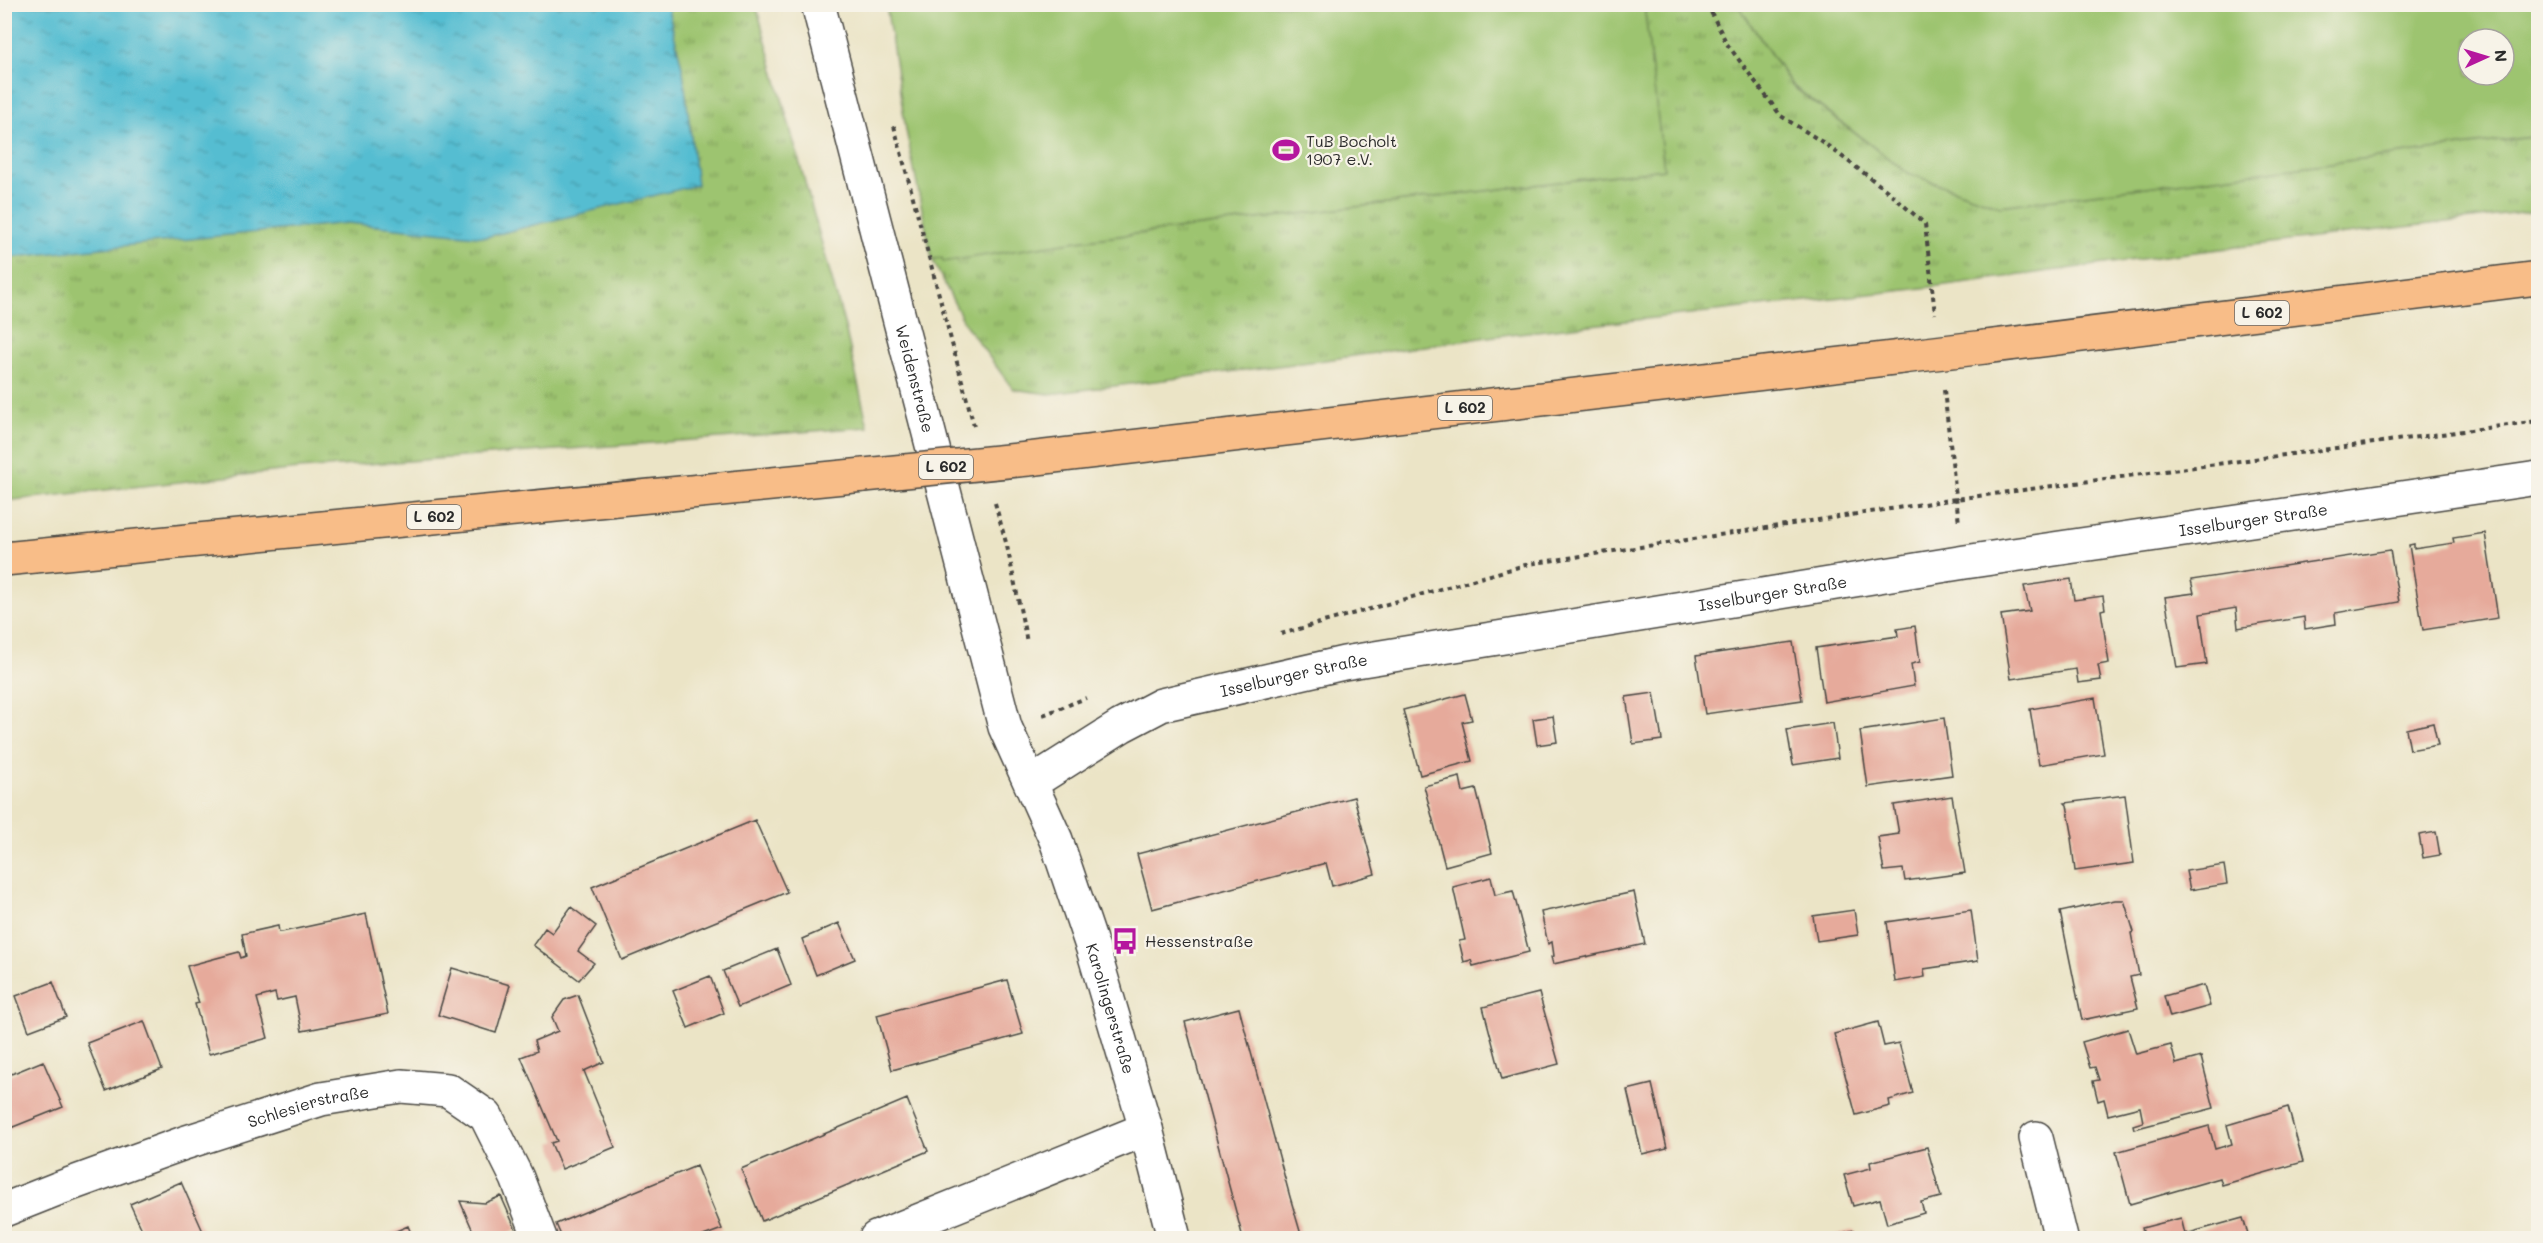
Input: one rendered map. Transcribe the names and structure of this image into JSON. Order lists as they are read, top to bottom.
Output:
{
  "streets": {
    "main road": ["L 602"],
    "street": [
      "Weidenstraße",
      "Isselburger Straße",
      "Karolingerstraße",
      "Schlesierstraße"
    ]
  },
  "crossings": [
    ["Weidenstraße", "Isselburger Straße"],
    ["Weidenstraße", "Karolingerstraße"],
    ["Isselburger Straße", "Karolingerstraße"]
  ],
  "places": {
    "sports": ["TuB Bocholt 1907 e.V."],
    "bus stop": ["Hessenstraße"]
  },
  "north": "right"
}
